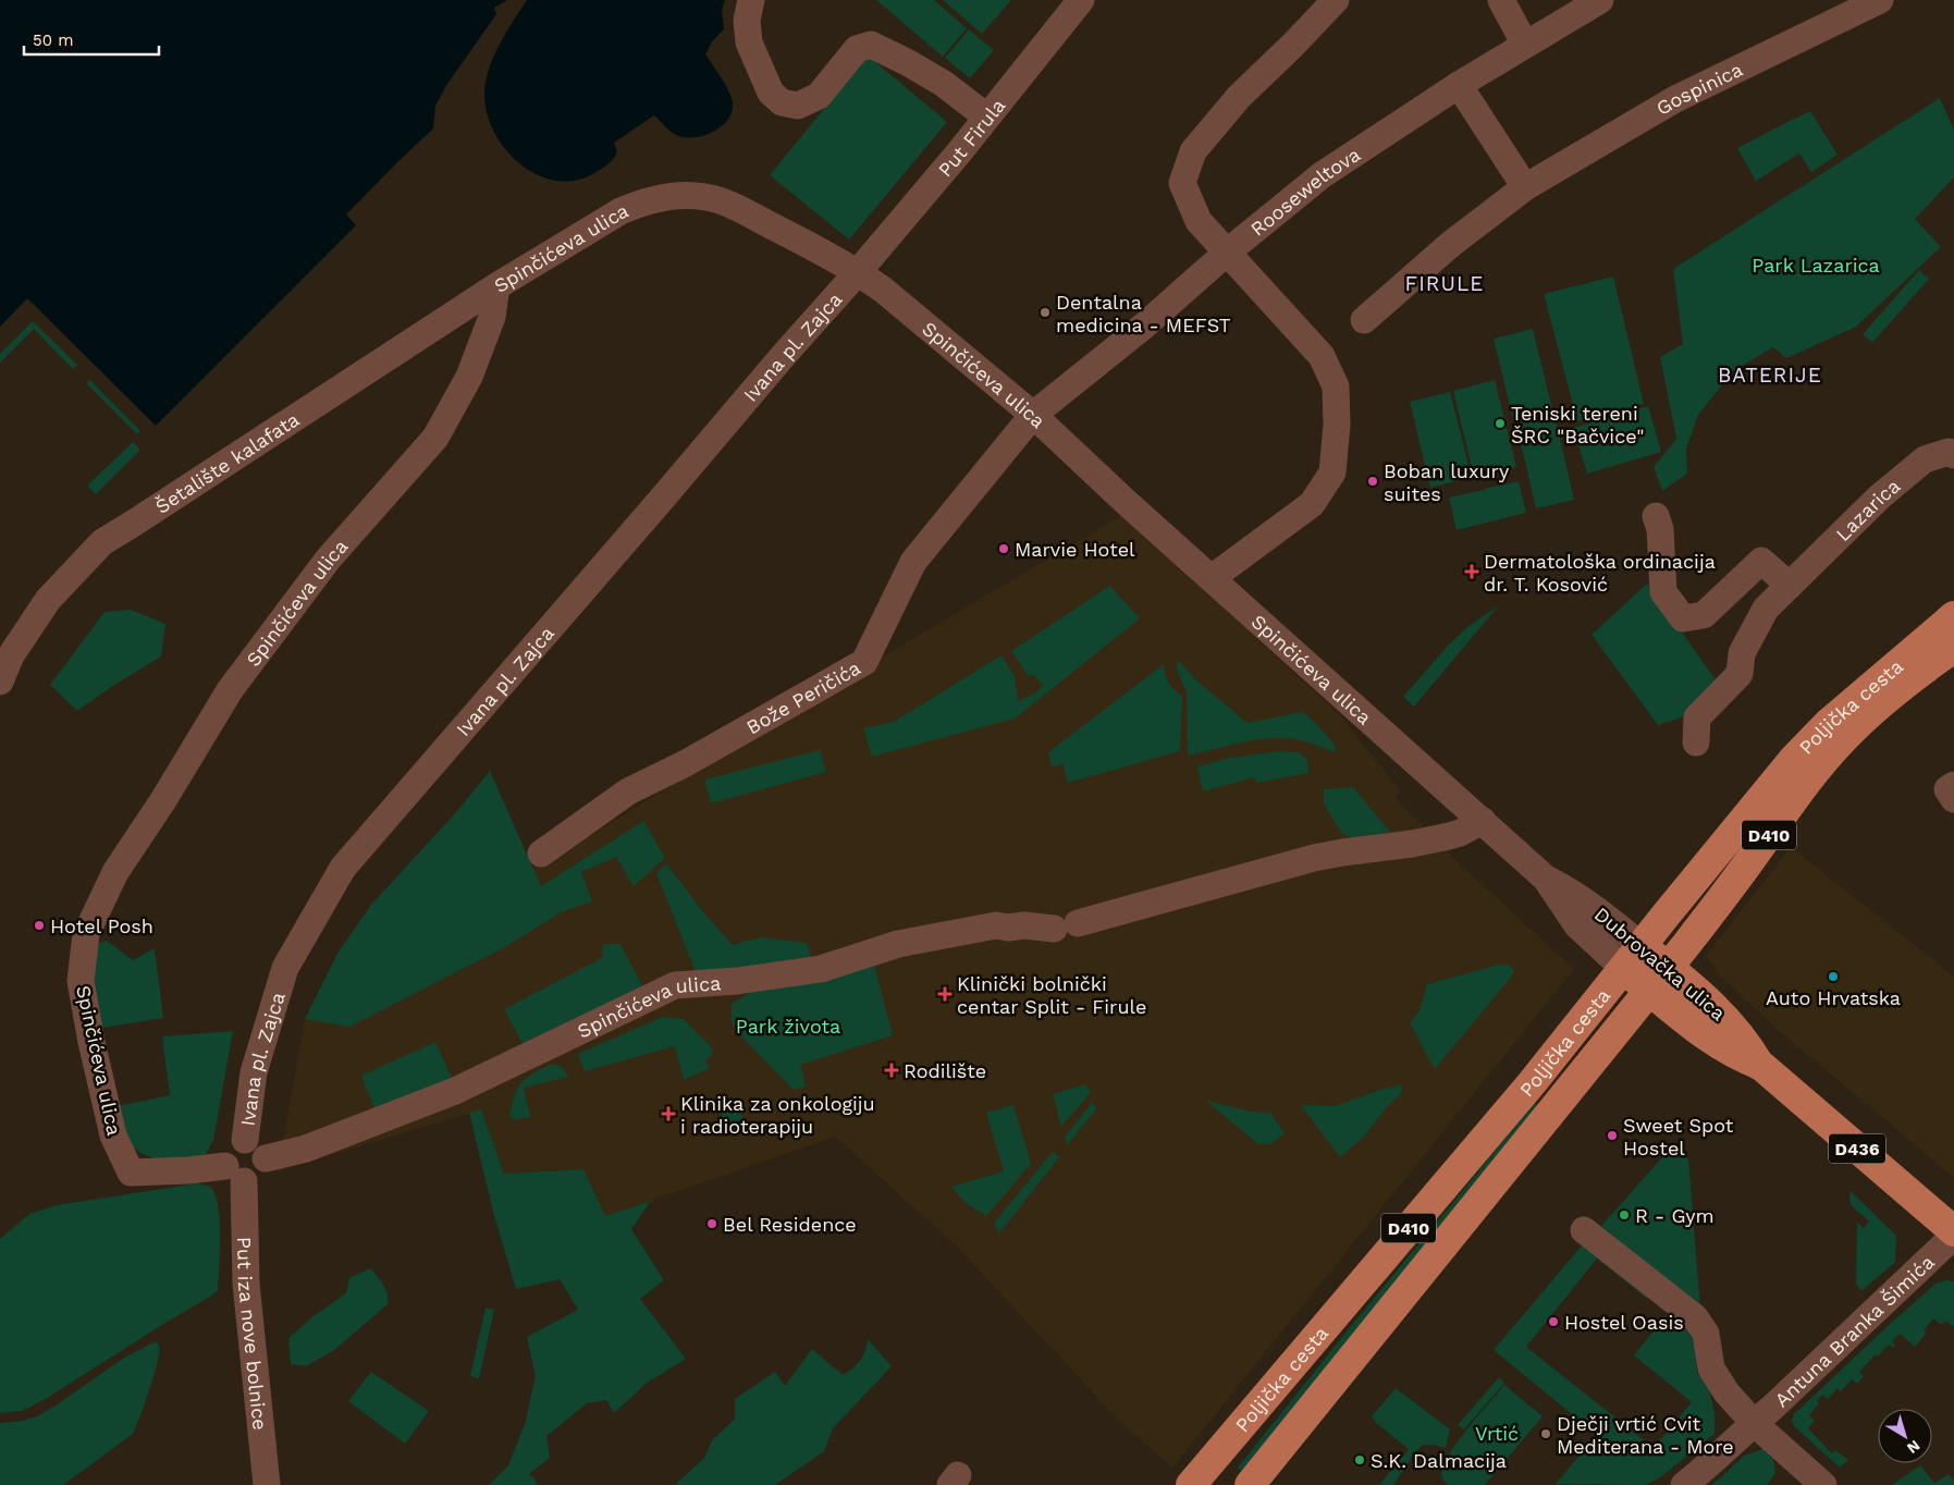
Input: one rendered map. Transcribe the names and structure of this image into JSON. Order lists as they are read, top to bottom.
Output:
{
  "streets": {
    "main road": [
      "Poljička cesta",
      "D410",
      "Dubrovačka ulica",
      "D436"
    ],
    "street": [
      "Gospinica",
      "Put Firula",
      "Rooseweltova",
      "Spinčićeva ulica",
      "Ivana pl. Zajca",
      "Šetalište kalafata",
      "Lazarica",
      "Bože Peričića",
      "Antuna Branka Šimića",
      "Put iza nove bolnice"
    ]
  },
  "crossings": [
    ["Put Firula", "Spinčićeva ulica"],
    ["Put Firula", "Ivana pl. Zajca"],
    ["Rooseweltova", "Spinčićeva ulica"],
    ["Rooseweltova", "Bože Peričića"],
    ["Spinčićeva ulica", "Ivana pl. Zajca"],
    ["Spinčićeva ulica", "Šetalište kalafata"],
    ["Spinčićeva ulica", "Bože Peričića"],
    ["Spinčićeva ulica", "Poljička cesta"],
    ["Spinčićeva ulica", "Dubrovačka ulica"],
    ["Spinčićeva ulica", "Put iza nove bolnice"],
    ["Ivana pl. Zajca", "Put iza nove bolnice"],
    ["Poljička cesta", "Dubrovačka ulica"]
  ],
  "districts": ["FIRULE", "BATERIJE"],
  "parks": ["Park Lazarica", "Park života", "Vrtić"],
  "places": {
    "other": [
      "Dentalna medicina - MEFST",
      "Teniski tereni ŠRC \"Bačvice\"",
      "Boban luxury suites",
      "Marvie Hotel",
      "Hotel Posh",
      "Auto Hrvatska",
      "Sweet Spot Hostel",
      "R - Gym",
      "Bel Residence",
      "Hostel Oasis",
      "Dječji vrtić Cvit Mediterana - More",
      "S.K. Dalmacija"
    ],
    "health": [
      "Dermatološka ordinacija dr. T. Kosović",
      "Klinički bolnički centar Split - Firule",
      "Rodilište",
      "Klinika za onkologiju i radioterapiju"
    ]
  },
  "scale_bar": "50 m",
  "north": "bottom right"
}
